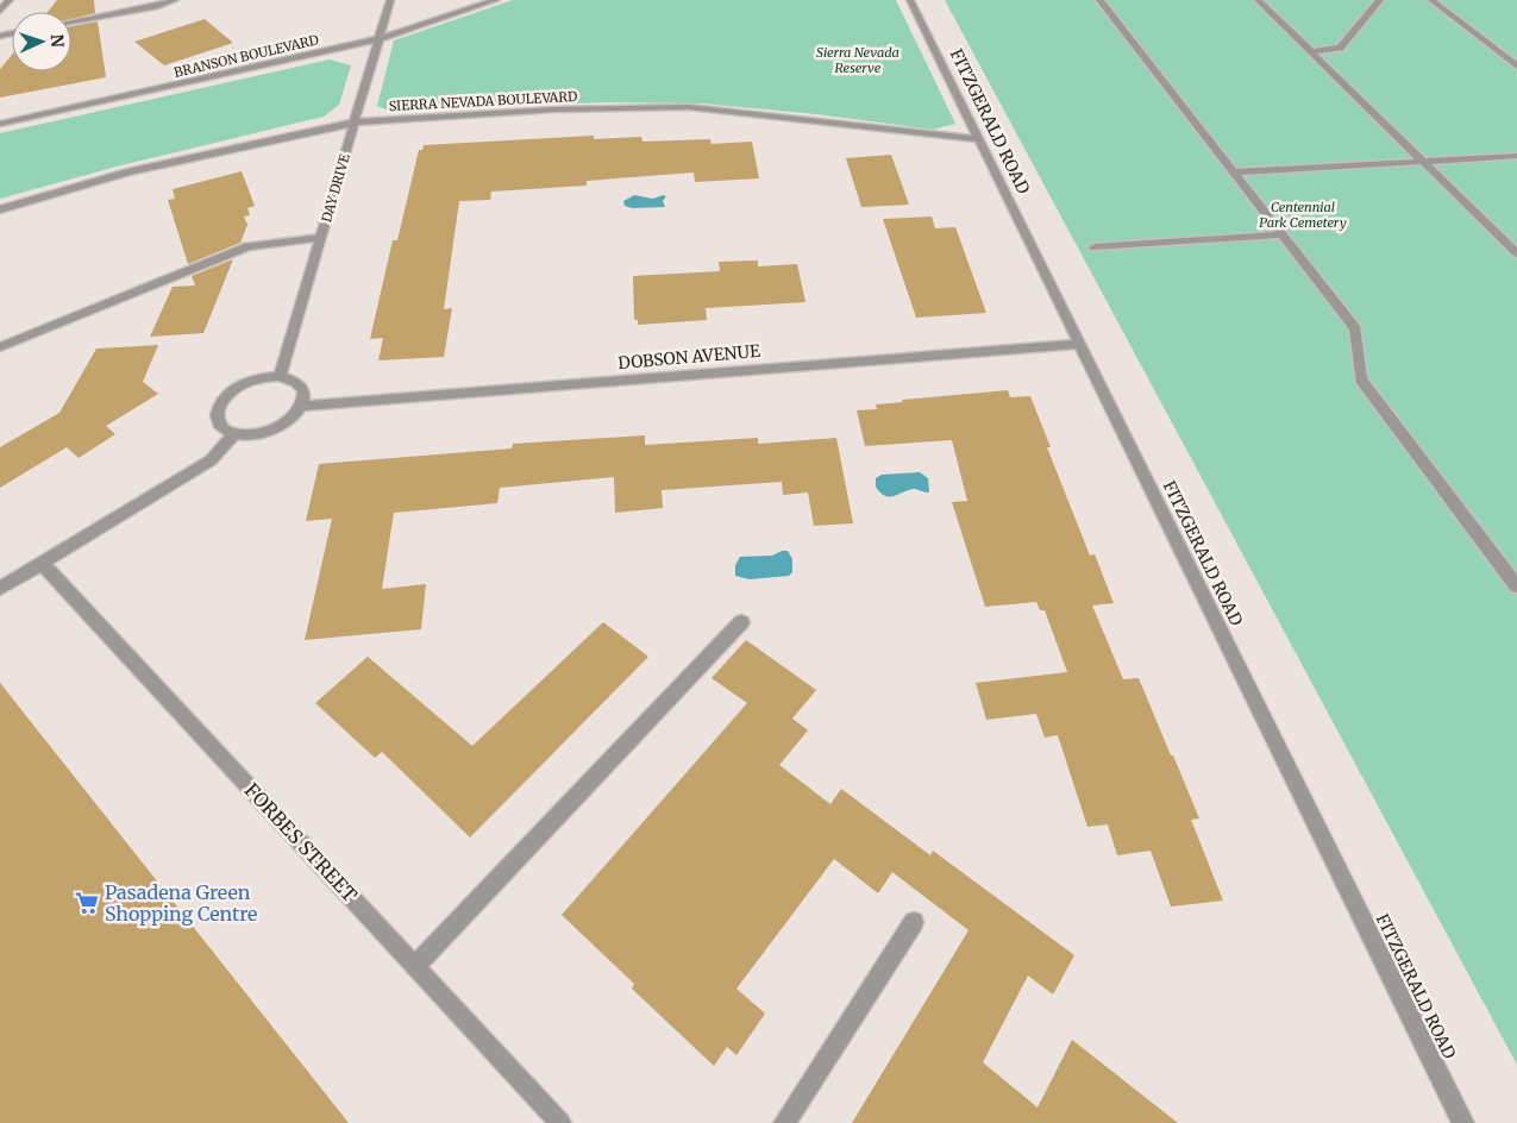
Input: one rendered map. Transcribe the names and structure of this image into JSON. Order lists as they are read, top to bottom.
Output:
{
  "streets": {
    "street": [
      "BRANSON BOULEVARD",
      "SIERRA NEVADA BOULEVARD",
      "FITZGERALD ROAD",
      "DAY DRIVE",
      "DOBSON AVENUE",
      "FORBES STREET"
    ]
  },
  "crossings": [
    ["BRANSON BOULEVARD", "DAY DRIVE"],
    ["SIERRA NEVADA BOULEVARD", "FITZGERALD ROAD"],
    ["SIERRA NEVADA BOULEVARD", "DAY DRIVE"],
    ["FITZGERALD ROAD", "DOBSON AVENUE"],
    ["DAY DRIVE", "DOBSON AVENUE"]
  ],
  "parks": ["Sierra Nevada Reserve", "Centennial Park Cemetery"],
  "places": {
    "supermarket": ["Pasadena Green Shopping Centre"]
  },
  "north": "right"
}
